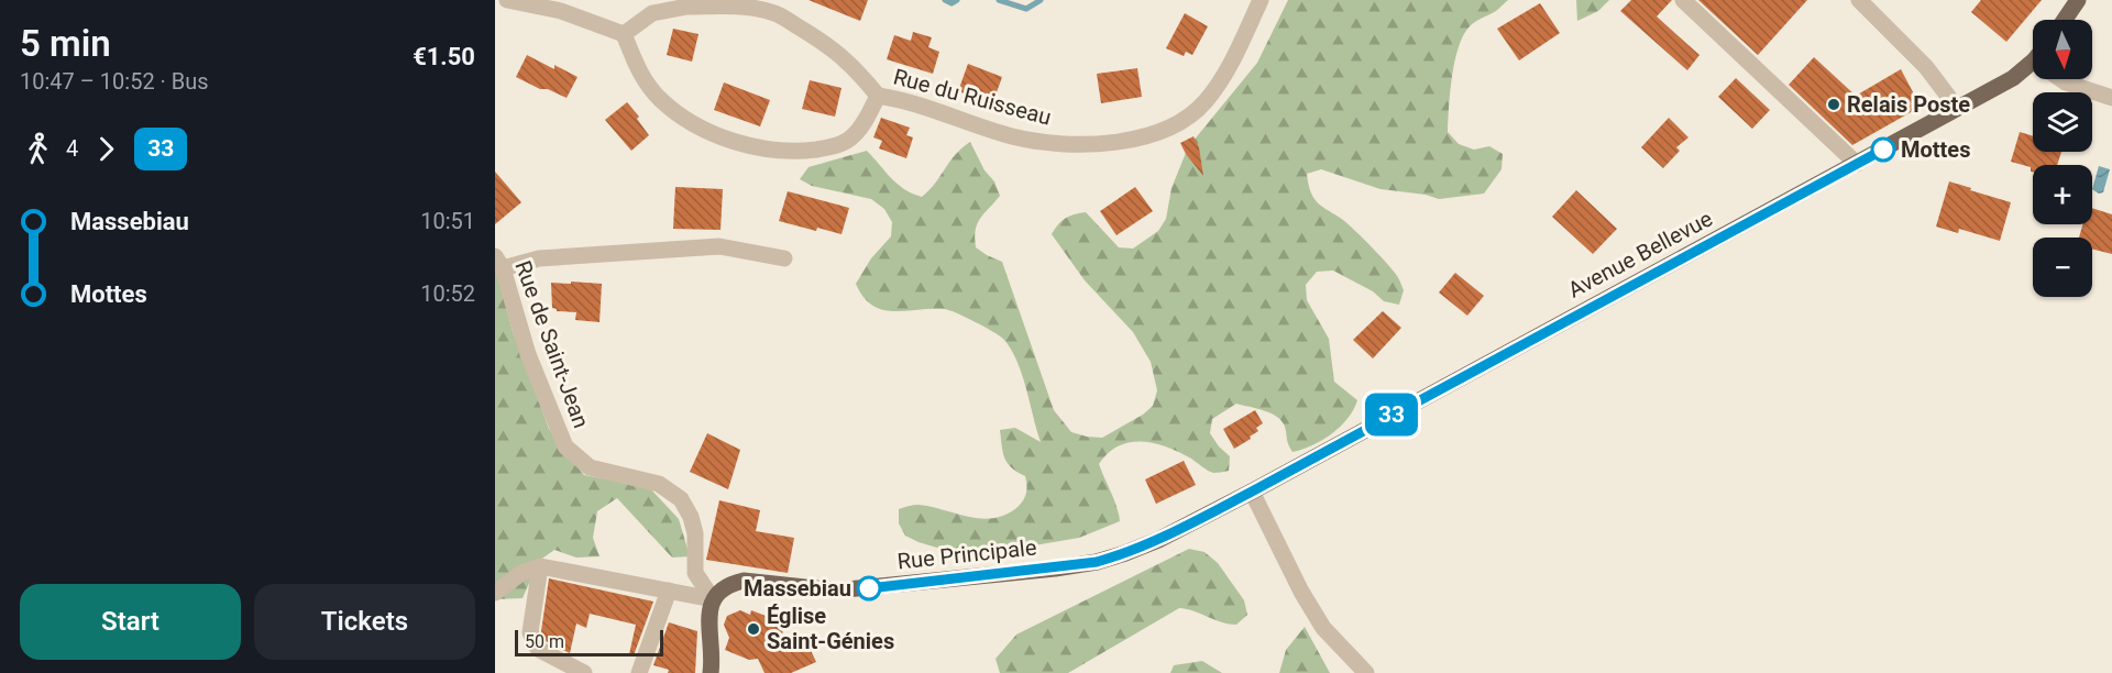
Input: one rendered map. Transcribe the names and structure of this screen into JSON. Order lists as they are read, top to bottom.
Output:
{
  "streets": {
    "main road": ["Avenue Bellevue", "Rue Principale"],
    "street": ["Rue du Ruisseau", "Rue de Saint-Jean"]
  },
  "crossings": [
    ["Avenue Bellevue", "Rue Principale"],
    ["Rue de Saint-Jean", "Rue Principale"]
  ],
  "places": [
    "Relais Poste",
    "Mottes",
    "Massebiau",
    "Église Saint-Génies"
  ],
  "lines": ["bus line 33"],
  "scale_bar": "50 m",
  "north": "bottom",
  "page": {
    "heading": ["5 min", "10:47 – 10:52 · Bus", "€1.50"],
    "on_map": "33",
    "map_buttons": ["+", "−"],
    "legs": ["4", "33"],
    "list": [
      {
        "name": "Massebiau",
        "value": "10:51"
      },
      {
        "name": "Mottes",
        "value": "10:52"
      }
    ],
    "buttons": ["Start", "Tickets"],
    "scale": "50 m"
  }
}
